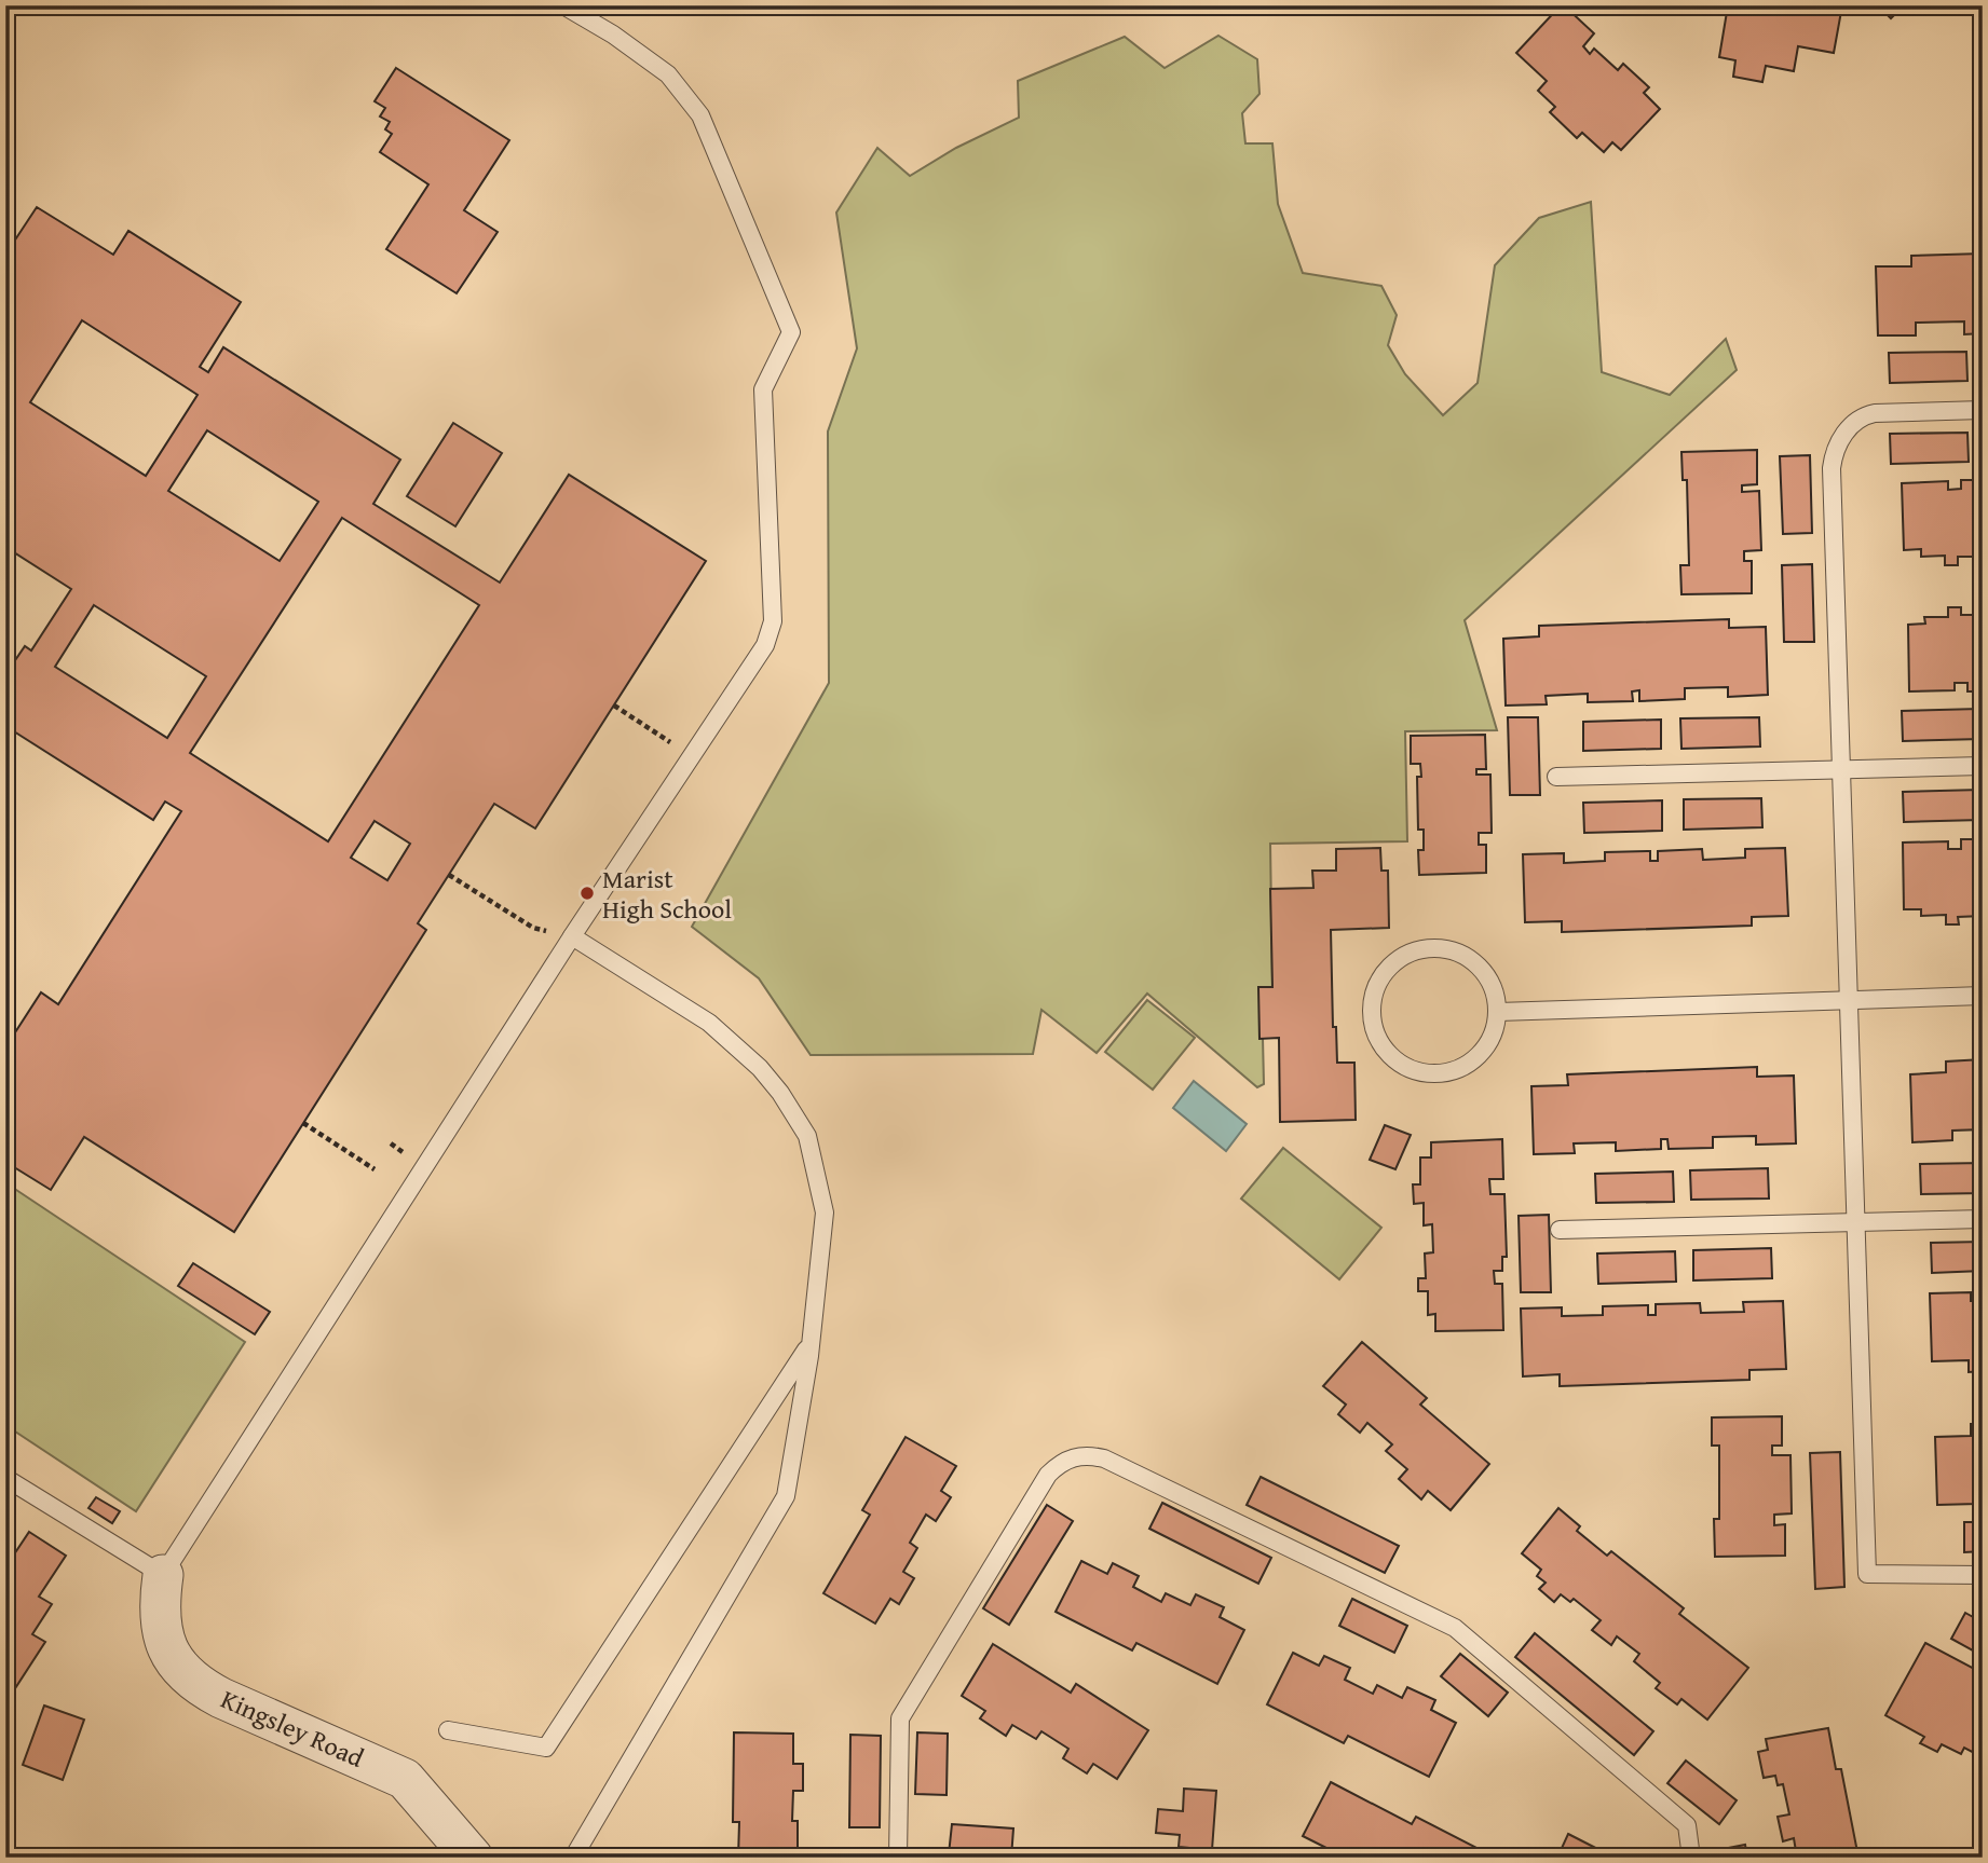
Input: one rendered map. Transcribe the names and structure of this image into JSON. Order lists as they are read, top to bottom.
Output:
{
  "streets": {
    "street": ["Kingsley Road"]
  },
  "places": ["Marist High School"]
}
